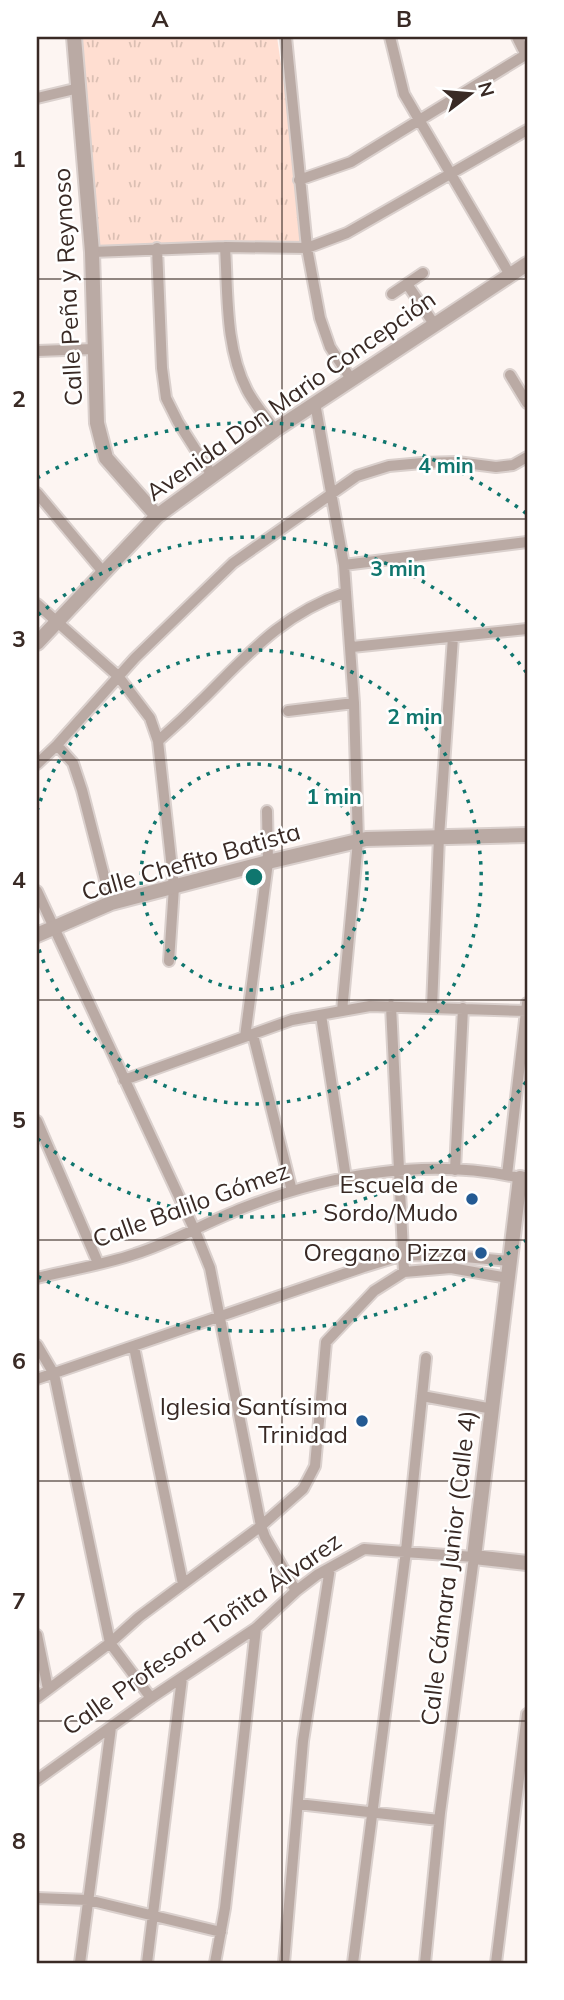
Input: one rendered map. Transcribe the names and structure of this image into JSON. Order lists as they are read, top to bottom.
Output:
{
  "streets": {
    "street": [
      "Calle Peña y Reynoso",
      "Avenida Don Mario Concepción",
      "Calle Chefito Batista",
      "Calle Balilo Gómez",
      "Calle Cámara Junior (Calle 4)",
      "Calle Profesora Toñita Álvarez"
    ]
  },
  "crossings": [
    ["Calle Peña y Reynoso", "Avenida Don Mario Concepción"],
    ["Calle Balilo Gómez", "Calle Cámara Junior (Calle 4)"],
    ["Calle Cámara Junior (Calle 4)", "Calle Profesora Toñita Álvarez"]
  ],
  "places": ["Escuela de Sordo/Mudo", "Oregano Pizza", "Iglesia Santísima Trinidad"],
  "north": "right",
  "grid": {
    "columns": ["A", "B"],
    "rows": [
      "1",
      "2",
      "3",
      "4",
      "5",
      "6",
      "7",
      "8"
    ]
  },
  "rings": [
    "4 min",
    "3 min",
    "2 min",
    "1 min"
  ]
}
